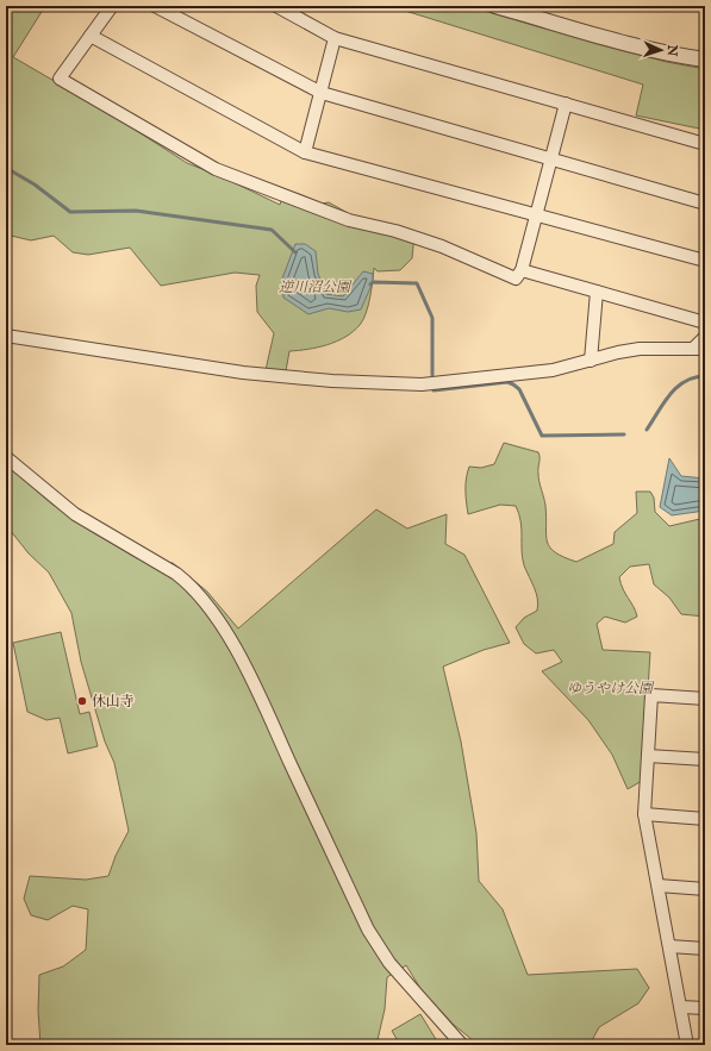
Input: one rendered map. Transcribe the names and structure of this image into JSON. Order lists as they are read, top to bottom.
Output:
{
  "parks": ["逆川沼公園", "ゆうやけ公園"],
  "places": ["休山寺"],
  "north": "right"
}
